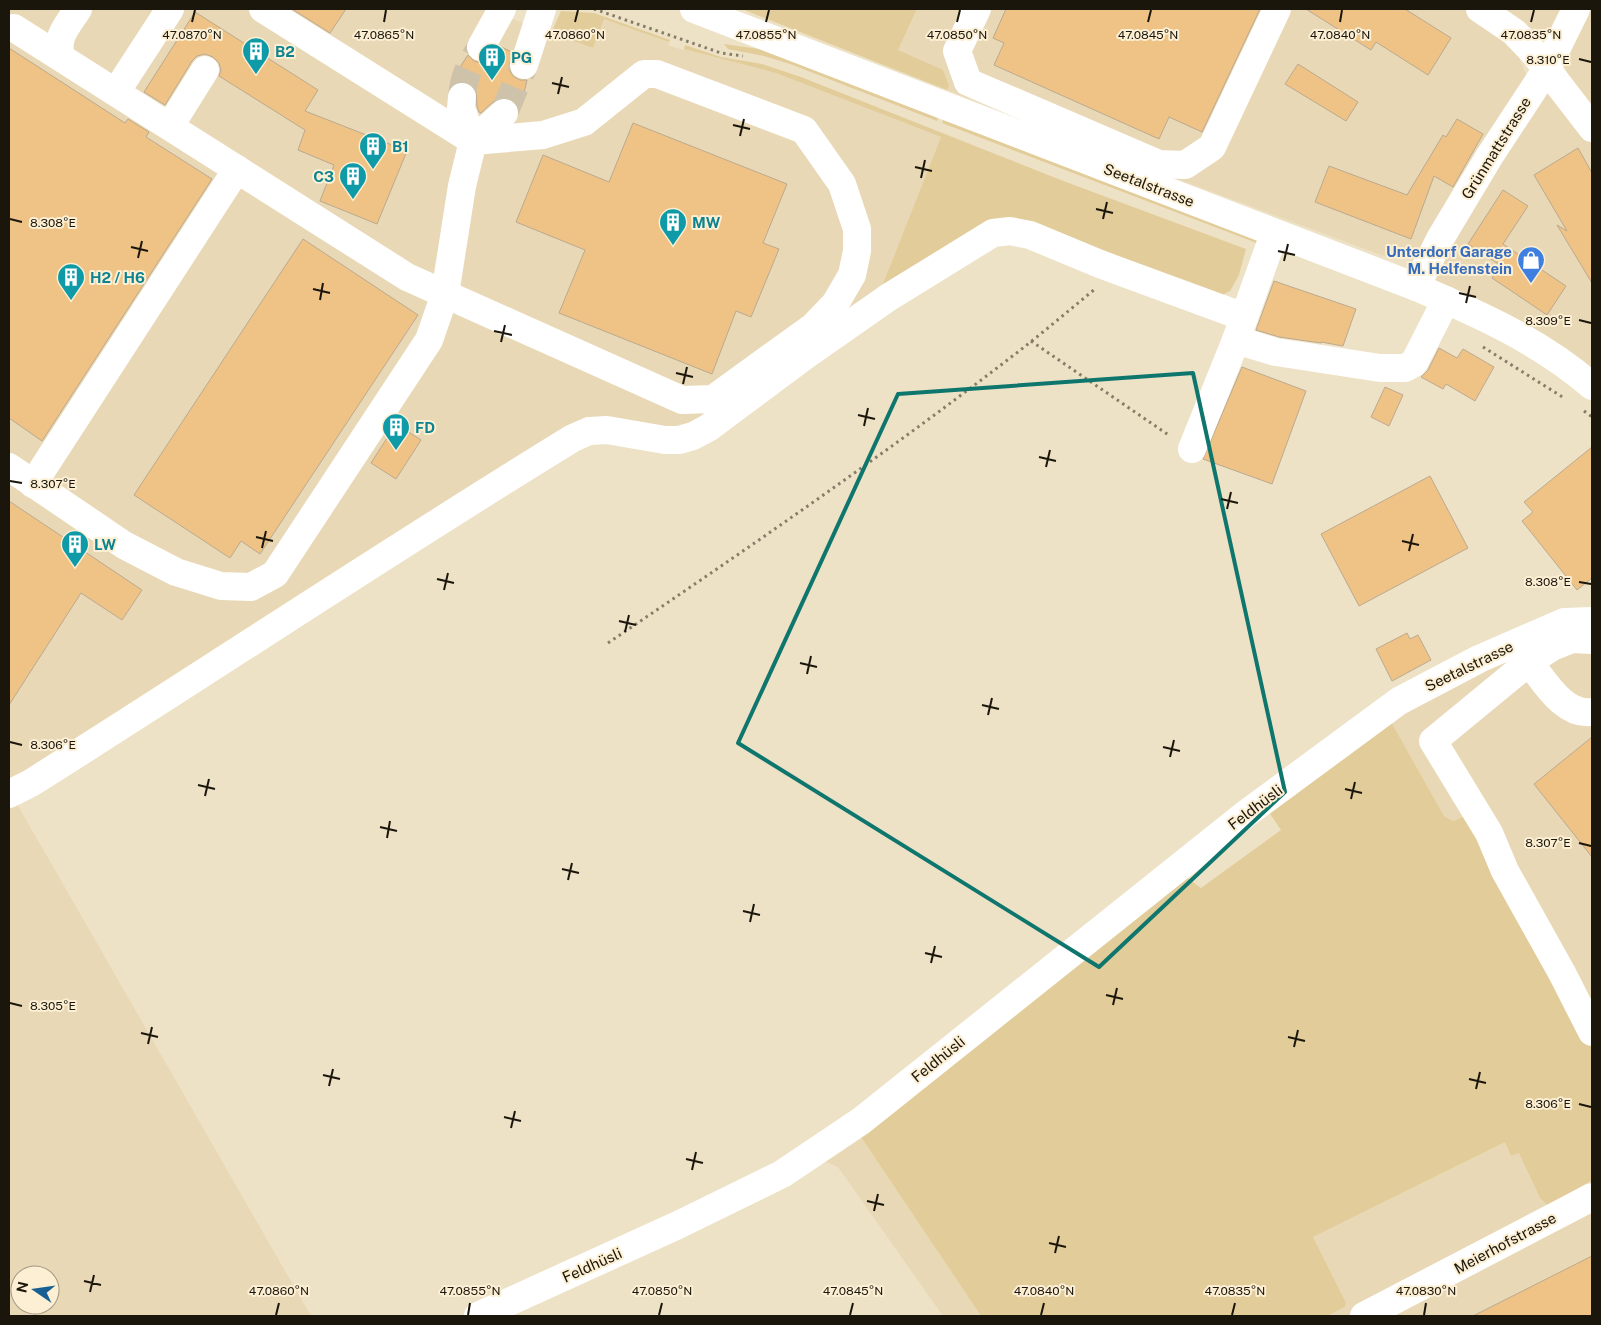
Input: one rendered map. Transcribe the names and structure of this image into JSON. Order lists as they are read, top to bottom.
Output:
{
  "streets": {
    "street": [
      "Grünmattstrasse",
      "Seetalstrasse",
      "Feldhüsli",
      "Meierhofstrasse"
    ]
  },
  "crossings": [
    ["Grünmattstrasse", "Seetalstrasse"],
    ["Seetalstrasse", "Feldhüsli"]
  ],
  "places": {
    "building": [
      "B2",
      "PG",
      "B1",
      "C3",
      "MW",
      "H2 / H6",
      "FD",
      "LW"
    ],
    "shop": ["Unterdorf Garage M. Helfenstein"]
  },
  "north": "left",
  "coordinates": [
    "47.0870°N",
    "47.0865°N",
    "47.0860°N",
    "47.0855°N",
    "47.0850°N",
    "47.0845°N",
    "47.0840°N",
    "47.0835°N",
    "8.310°E",
    "8.308°E",
    "8.309°E",
    "8.307°E",
    "8.306°E",
    "8.305°E",
    "47.0830°N"
  ]
}
